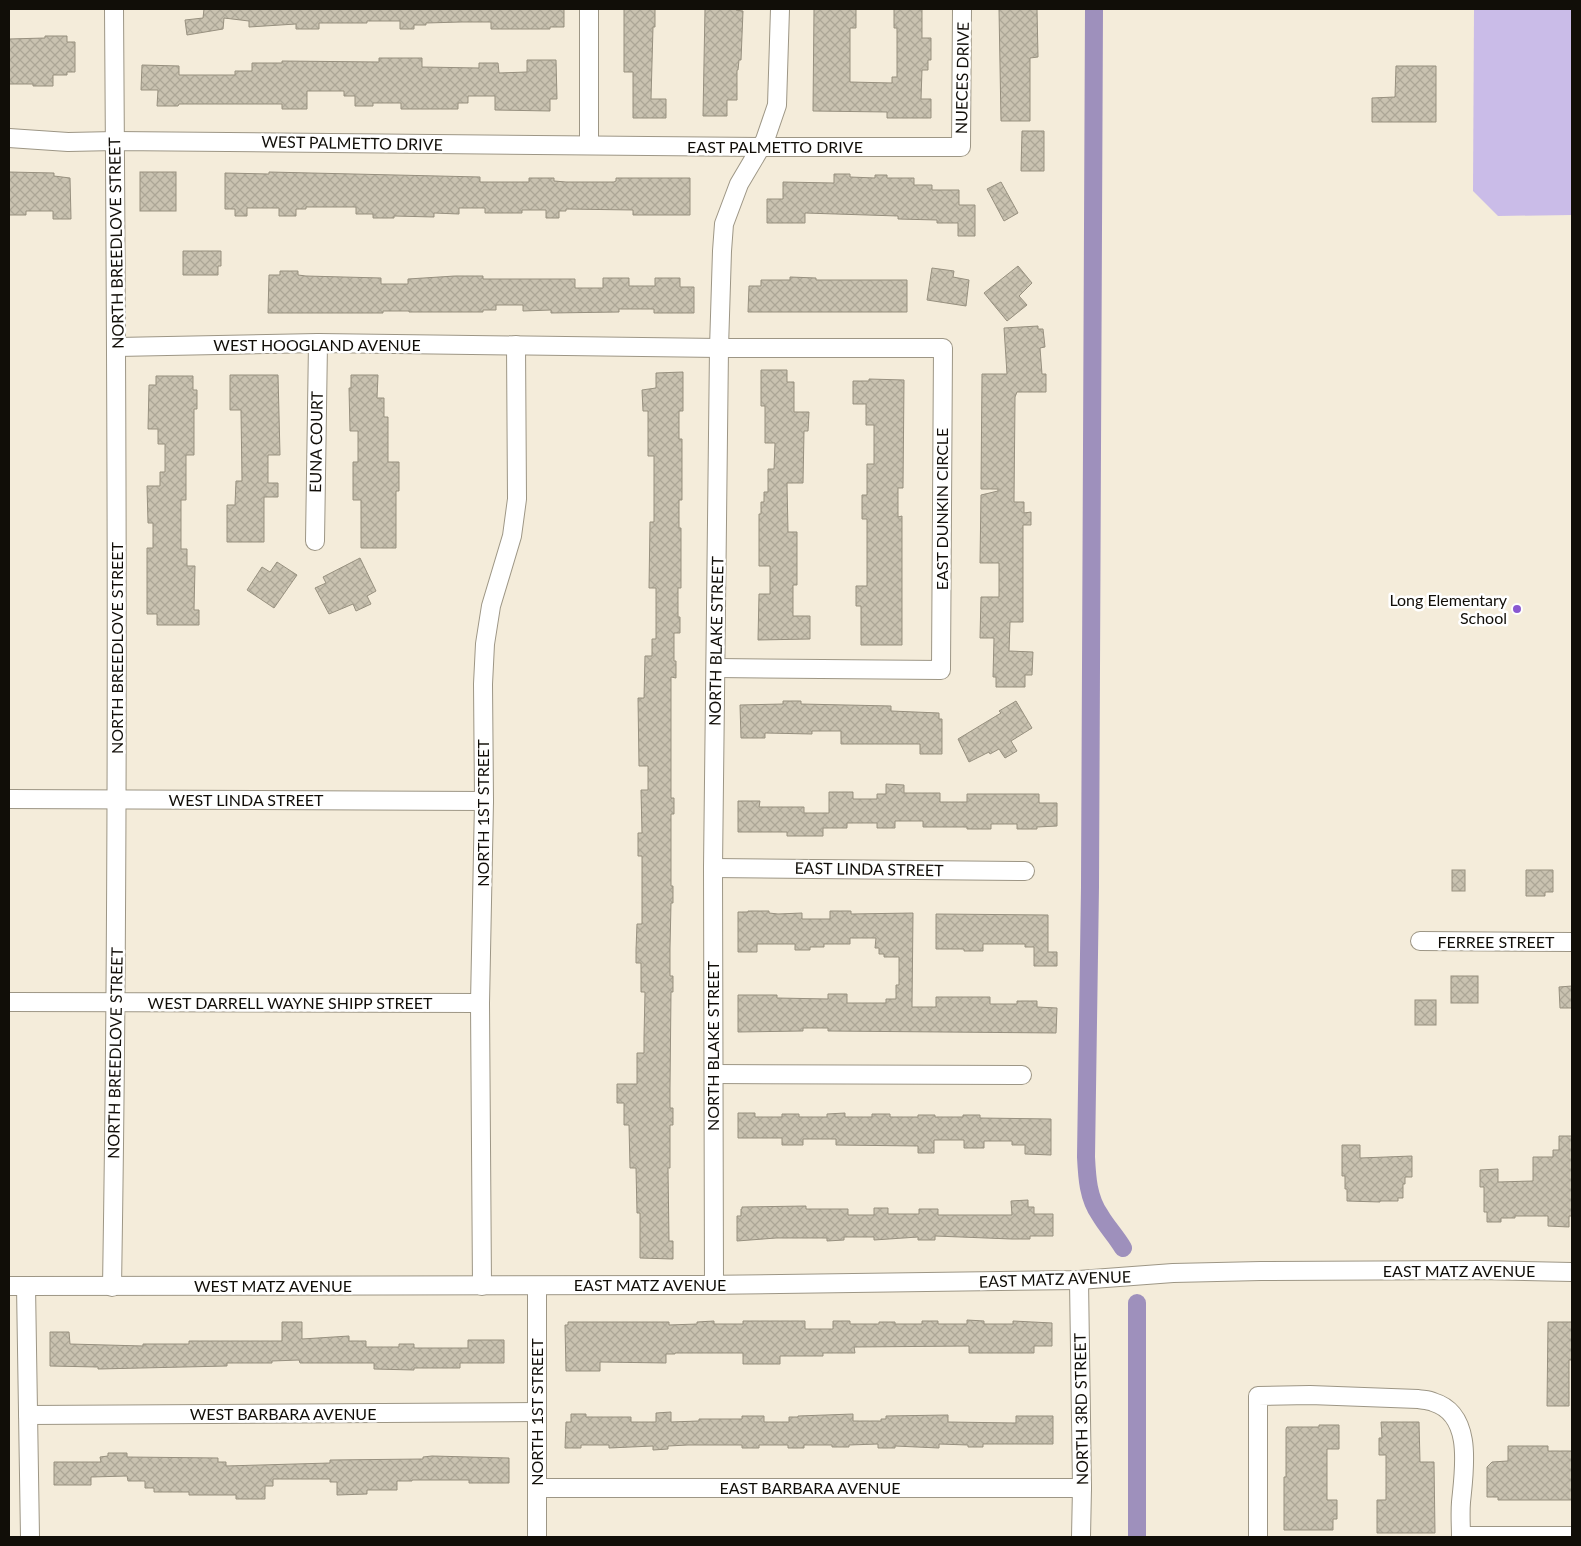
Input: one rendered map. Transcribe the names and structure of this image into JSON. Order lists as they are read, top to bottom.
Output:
{
  "streets": {
    "street": [
      "NUECES DRIVE",
      "WEST PALMETTO DRIVE",
      "EAST PALMETTO DRIVE",
      "NORTH BREEDLOVE STREET",
      "WEST HOOGLAND AVENUE",
      "EUNA COURT",
      "EAST DUNKIN CIRCLE",
      "NORTH BLAKE STREET",
      "WEST LINDA STREET",
      "NORTH 1ST STREET",
      "EAST LINDA STREET",
      "FERREE STREET",
      "WEST DARRELL WAYNE SHIPP STREET",
      "EAST MATZ AVENUE",
      "WEST MATZ AVENUE",
      "NORTH 3RD STREET",
      "WEST BARBARA AVENUE",
      "EAST BARBARA AVENUE"
    ]
  },
  "crossings": [
    ["NUECES DRIVE", "EAST PALMETTO DRIVE"],
    ["WEST PALMETTO DRIVE", "EAST PALMETTO DRIVE"],
    ["WEST PALMETTO DRIVE", "NORTH BREEDLOVE STREET"],
    ["EAST PALMETTO DRIVE", "NORTH BLAKE STREET"],
    ["NORTH BREEDLOVE STREET", "WEST HOOGLAND AVENUE"],
    ["NORTH BREEDLOVE STREET", "WEST LINDA STREET"],
    ["NORTH BREEDLOVE STREET", "WEST DARRELL WAYNE SHIPP STREET"],
    ["NORTH BREEDLOVE STREET", "WEST MATZ AVENUE"],
    ["WEST HOOGLAND AVENUE", "EUNA COURT"],
    ["WEST HOOGLAND AVENUE", "EAST DUNKIN CIRCLE"],
    ["WEST HOOGLAND AVENUE", "NORTH BLAKE STREET"],
    ["WEST HOOGLAND AVENUE", "NORTH 1ST STREET"],
    ["EAST DUNKIN CIRCLE", "NORTH BLAKE STREET"],
    ["NORTH BLAKE STREET", "EAST LINDA STREET"],
    ["NORTH BLAKE STREET", "EAST MATZ AVENUE"],
    ["WEST LINDA STREET", "NORTH 1ST STREET"],
    ["NORTH 1ST STREET", "WEST DARRELL WAYNE SHIPP STREET"],
    ["NORTH 1ST STREET", "EAST MATZ AVENUE"],
    ["NORTH 1ST STREET", "WEST MATZ AVENUE"],
    ["NORTH 1ST STREET", "WEST BARBARA AVENUE"],
    ["NORTH 1ST STREET", "EAST BARBARA AVENUE"],
    ["EAST MATZ AVENUE", "WEST MATZ AVENUE"],
    ["EAST MATZ AVENUE", "NORTH 3RD STREET"],
    ["NORTH 3RD STREET", "EAST BARBARA AVENUE"]
  ],
  "places": ["Long Elementary School"]
}
